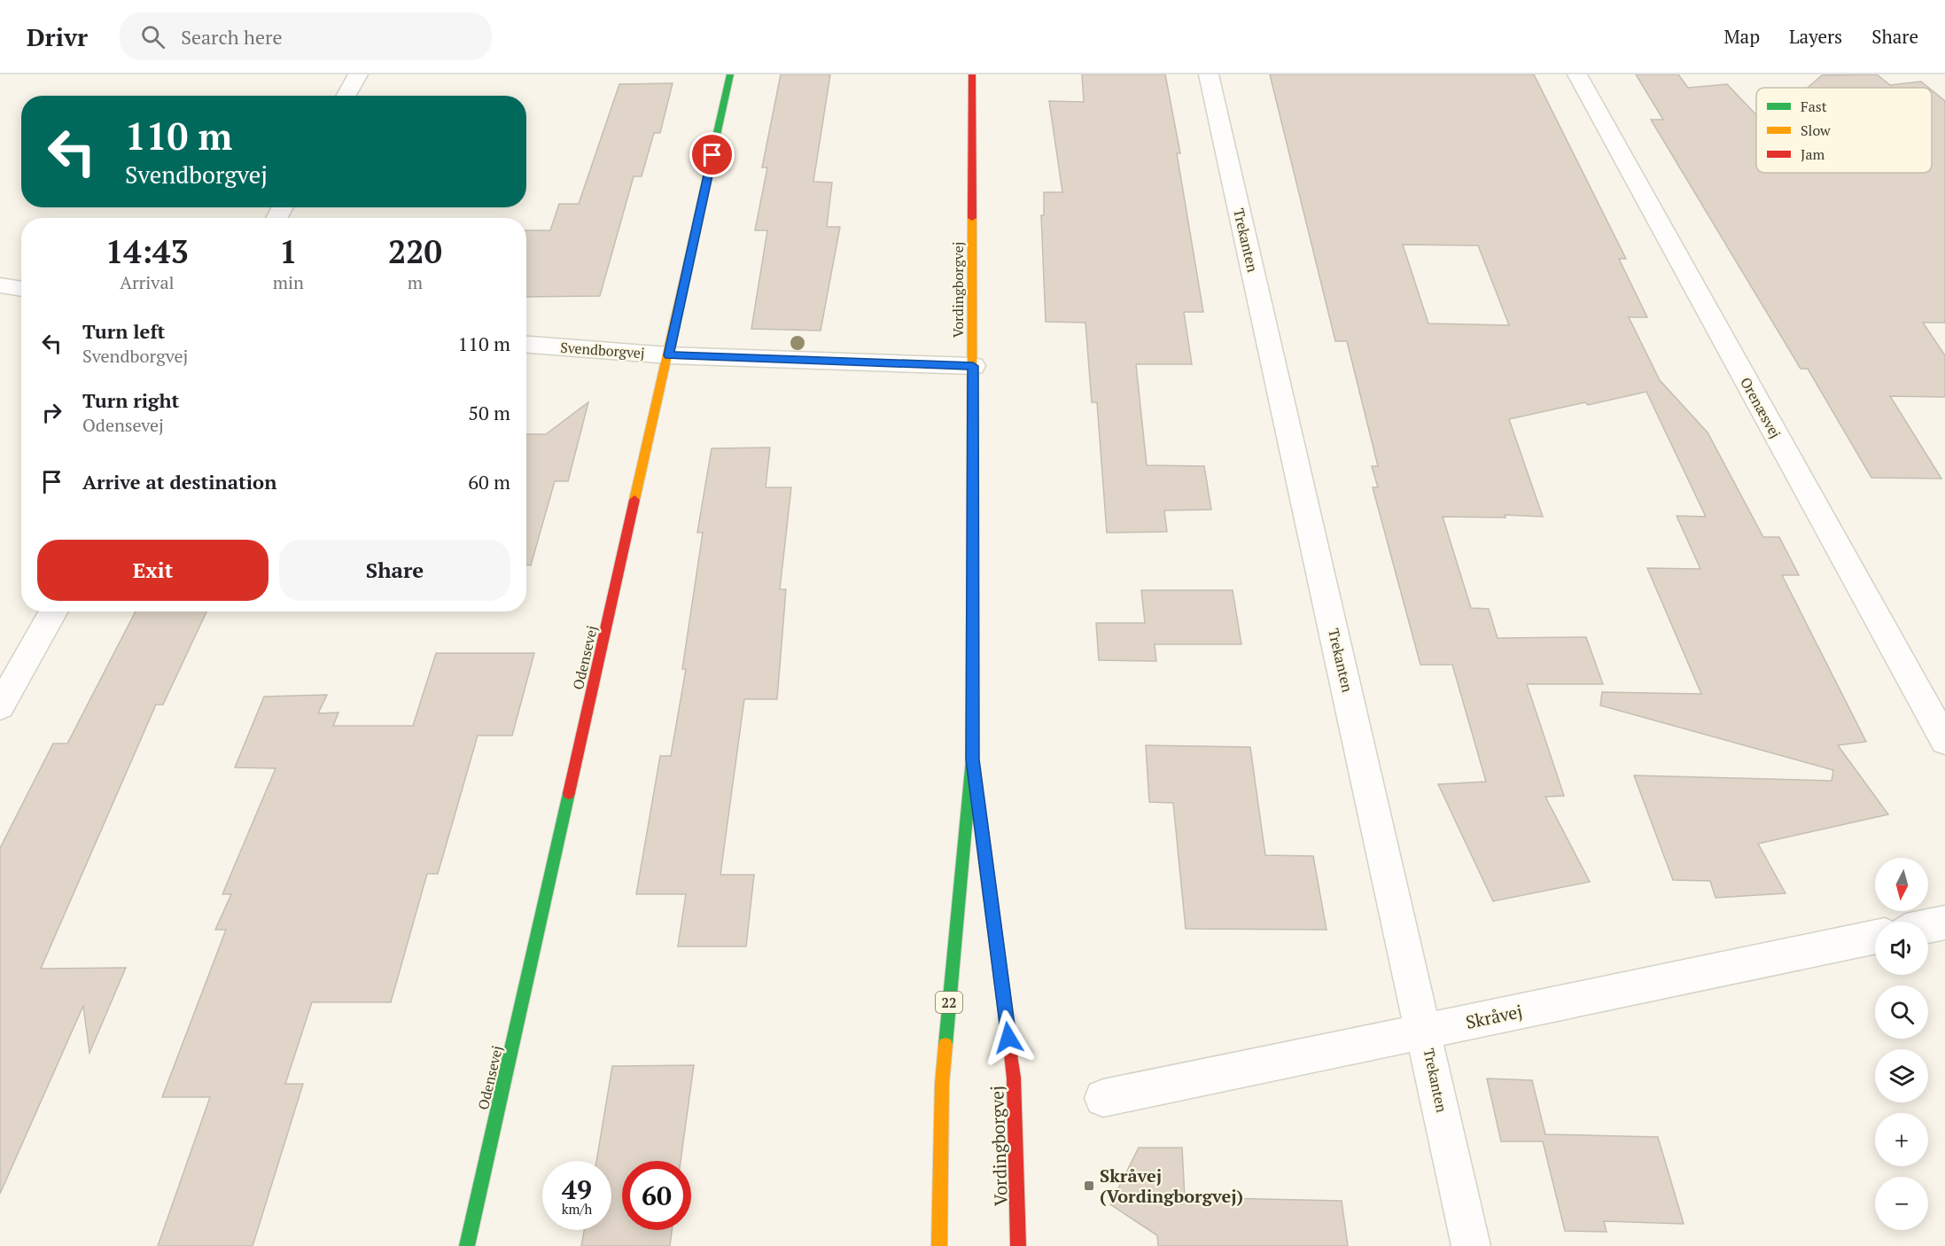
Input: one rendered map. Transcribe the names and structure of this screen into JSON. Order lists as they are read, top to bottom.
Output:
{
  "streets": {
    "main road": ["Vordingborgvej", "Odensevej", "22"],
    "street": [
      "Trekanten",
      "Svendborgvej",
      "Orenæsvej",
      "Skråvej"
    ]
  },
  "crossings": [
    ["Trekanten", "Skråvej"],
    ["Vordingborgvej", "Svendborgvej"],
    ["Svendborgvej", "Odensevej"]
  ],
  "places": {
    "transit": ["Skråvej (Vordingborgvej)"]
  },
  "legend": ["Fast", "Slow", "Jam"],
  "north": "bottom",
  "page": {
    "header": "Drivr",
    "search": "Search here",
    "nav": ["Map", "Layers", "Share"],
    "turn": ["110 m", "Svendborgvej"],
    "eta": [
      "14:43",
      "Arrival",
      "1",
      "min",
      "220",
      "m"
    ],
    "list": [
      {
        "name": "Turn left",
        "note": "Svendborgvej",
        "value": "110 m"
      },
      {
        "name": "Turn right",
        "note": "Odensevej",
        "value": "50 m"
      },
      {
        "name": "Arrive at destination",
        "value": "60 m"
      }
    ],
    "buttons": ["Exit", "Share"],
    "map_buttons": ["+", "−"],
    "speed": "49 km/h",
    "limit": "60"
  }
}
